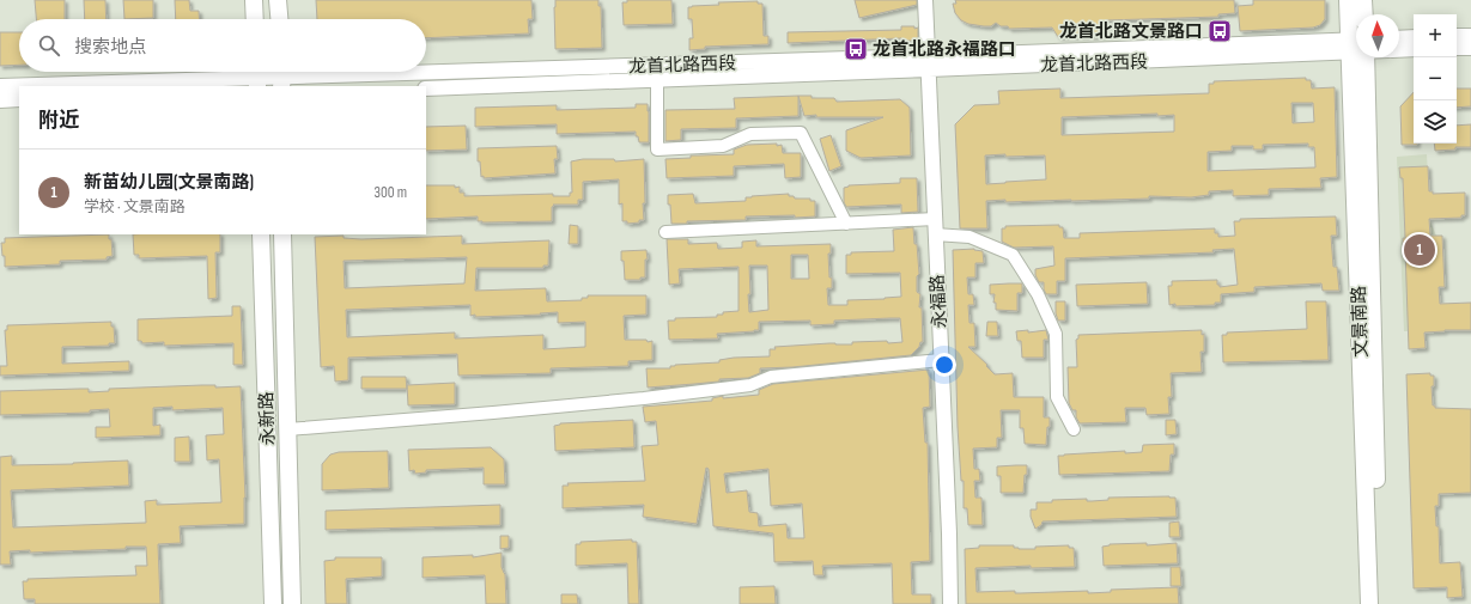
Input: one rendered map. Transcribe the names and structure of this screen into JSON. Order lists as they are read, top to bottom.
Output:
{
  "streets": {
    "main road": ["文景南路", "永新路"],
    "street": ["龙首北路西段", "永福路"]
  },
  "crossings": [
    ["龙首北路西段", "永福路"]
  ],
  "places": {
    "bus stop": ["龙首北路文景路口", "龙首北路永福路口"]
  },
  "north": "top",
  "page": {
    "map_buttons": ["+", "−"],
    "search": "搜索地点",
    "heading": "附近",
    "list": [
      {
        "mark": "1",
        "name": "新苗幼儿园(文景南路)",
        "note": "学校 · 文景南路",
        "value": "300 m"
      }
    ],
    "pins": "1"
  }
}
